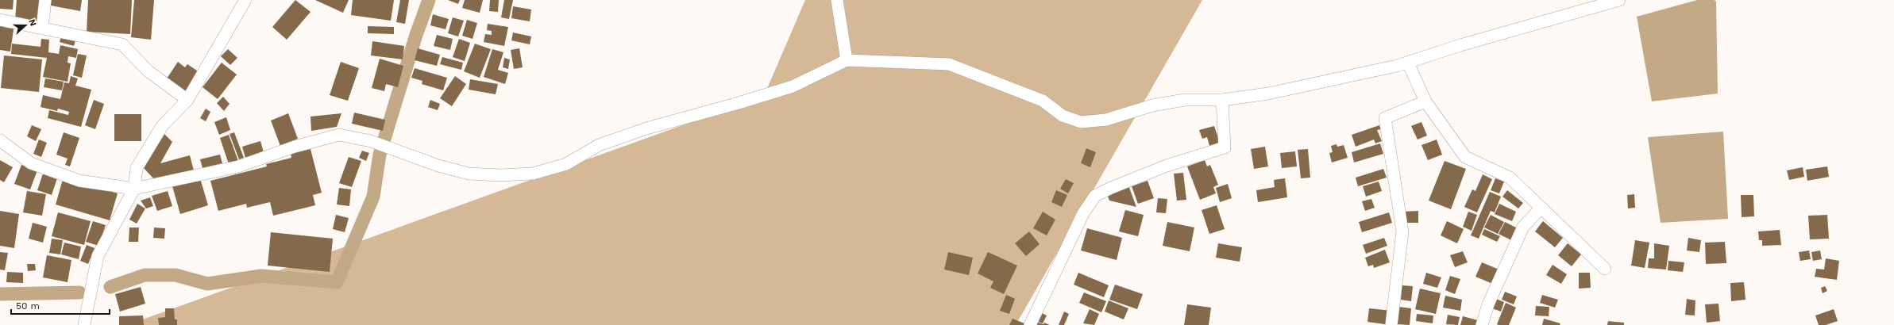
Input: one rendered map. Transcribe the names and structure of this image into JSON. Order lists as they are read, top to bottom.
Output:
{
  "scale_bar": "50 m",
  "north": "right"
}
